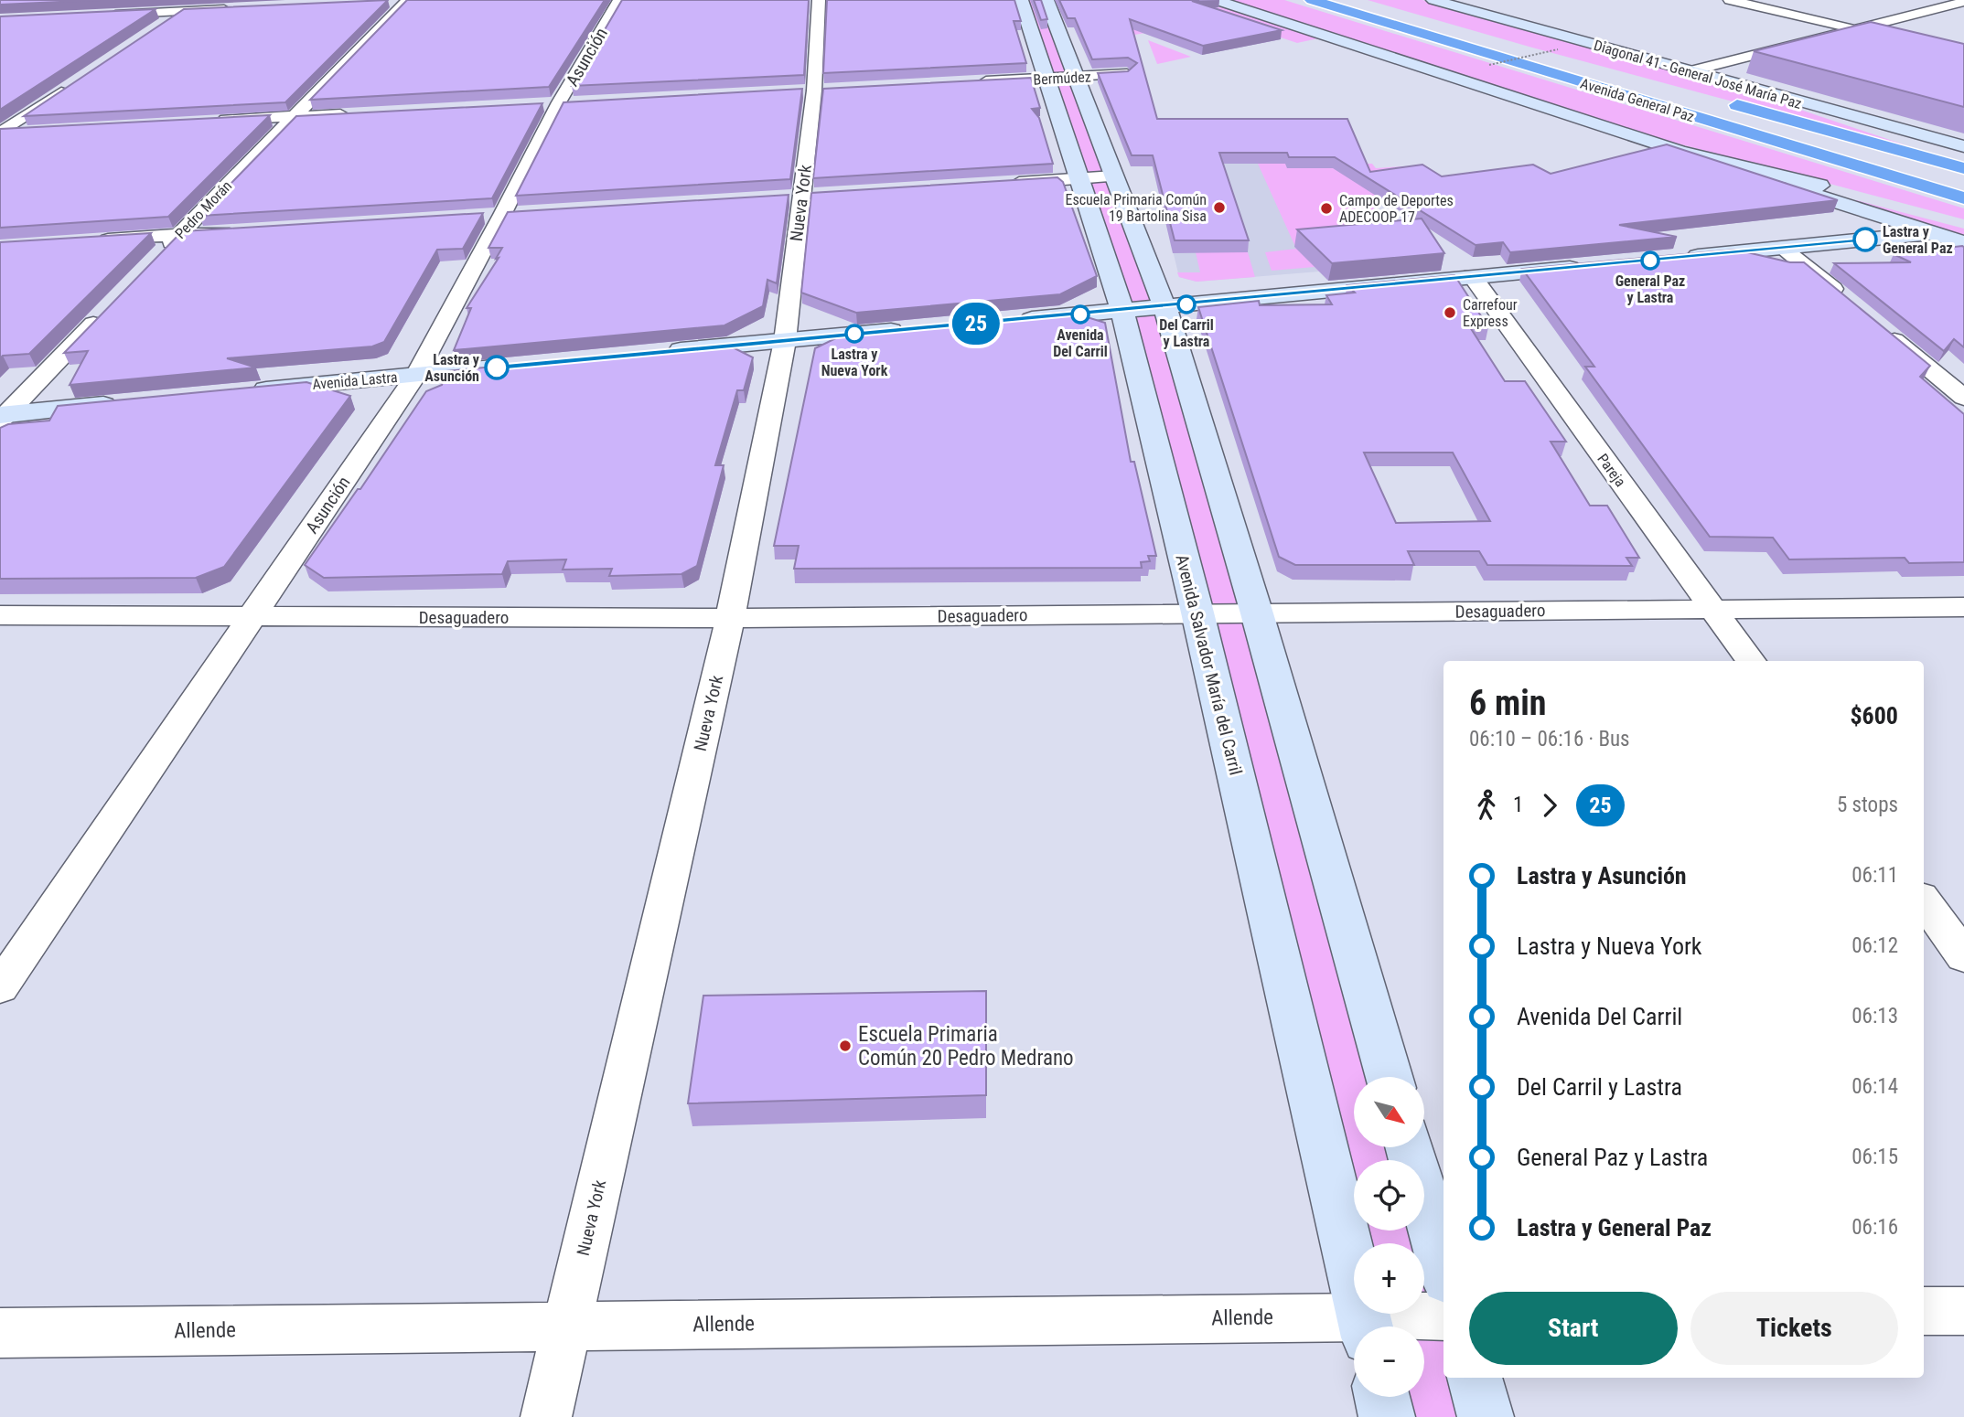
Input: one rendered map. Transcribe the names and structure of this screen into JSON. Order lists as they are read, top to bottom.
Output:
{
  "streets": {
    "highway": ["Avenida General Paz"],
    "street": [
      "Asunción",
      "Diagonal 41 - General José María Paz",
      "Bermúdez",
      "Nueva York",
      "Pedro Morán",
      "Avenida Lastra",
      "Pareja",
      "Desaguadero",
      "Avenida Salvador María del Carril",
      "Allende"
    ]
  },
  "crossings": [
    ["Asunción", "Avenida Lastra"],
    ["Asunción", "Desaguadero"],
    ["Bermúdez", "Avenida Salvador María del Carril"],
    ["Nueva York", "Desaguadero"],
    ["Nueva York", "Allende"],
    ["Pareja", "Desaguadero"],
    ["Desaguadero", "Avenida Salvador María del Carril"],
    ["Avenida Salvador María del Carril", "Allende"]
  ],
  "places": [
    "Escuela Primaria Común 19 Bartolina Sisa",
    "Campo de Deportes ADECOOP 17",
    "Lastra y General Paz",
    "General Paz y Lastra",
    "Del Carril y Lastra",
    "Carrefour Express",
    "Avenida Del Carril",
    "Lastra y Nueva York",
    "Lastra y Asunción",
    "Escuela Primaria Común 20 Pedro Medrano"
  ],
  "lines": ["bus line 25"],
  "north": "bottom right",
  "page": {
    "on_map": "25",
    "heading": ["6 min", "06:10 – 06:16 · Bus", "$600"],
    "legs": ["1", "25", "5 stops"],
    "list": [
      {
        "name": "Lastra y Asunción",
        "value": "06:11"
      },
      {
        "name": "Lastra y Nueva York",
        "value": "06:12"
      },
      {
        "name": "Avenida Del Carril",
        "value": "06:13"
      },
      {
        "name": "Del Carril y Lastra",
        "value": "06:14"
      },
      {
        "name": "General Paz y Lastra",
        "value": "06:15"
      },
      {
        "name": "Lastra y General Paz",
        "value": "06:16"
      }
    ],
    "map_buttons": ["+", "−"],
    "buttons": ["Start", "Tickets"]
  }
}
